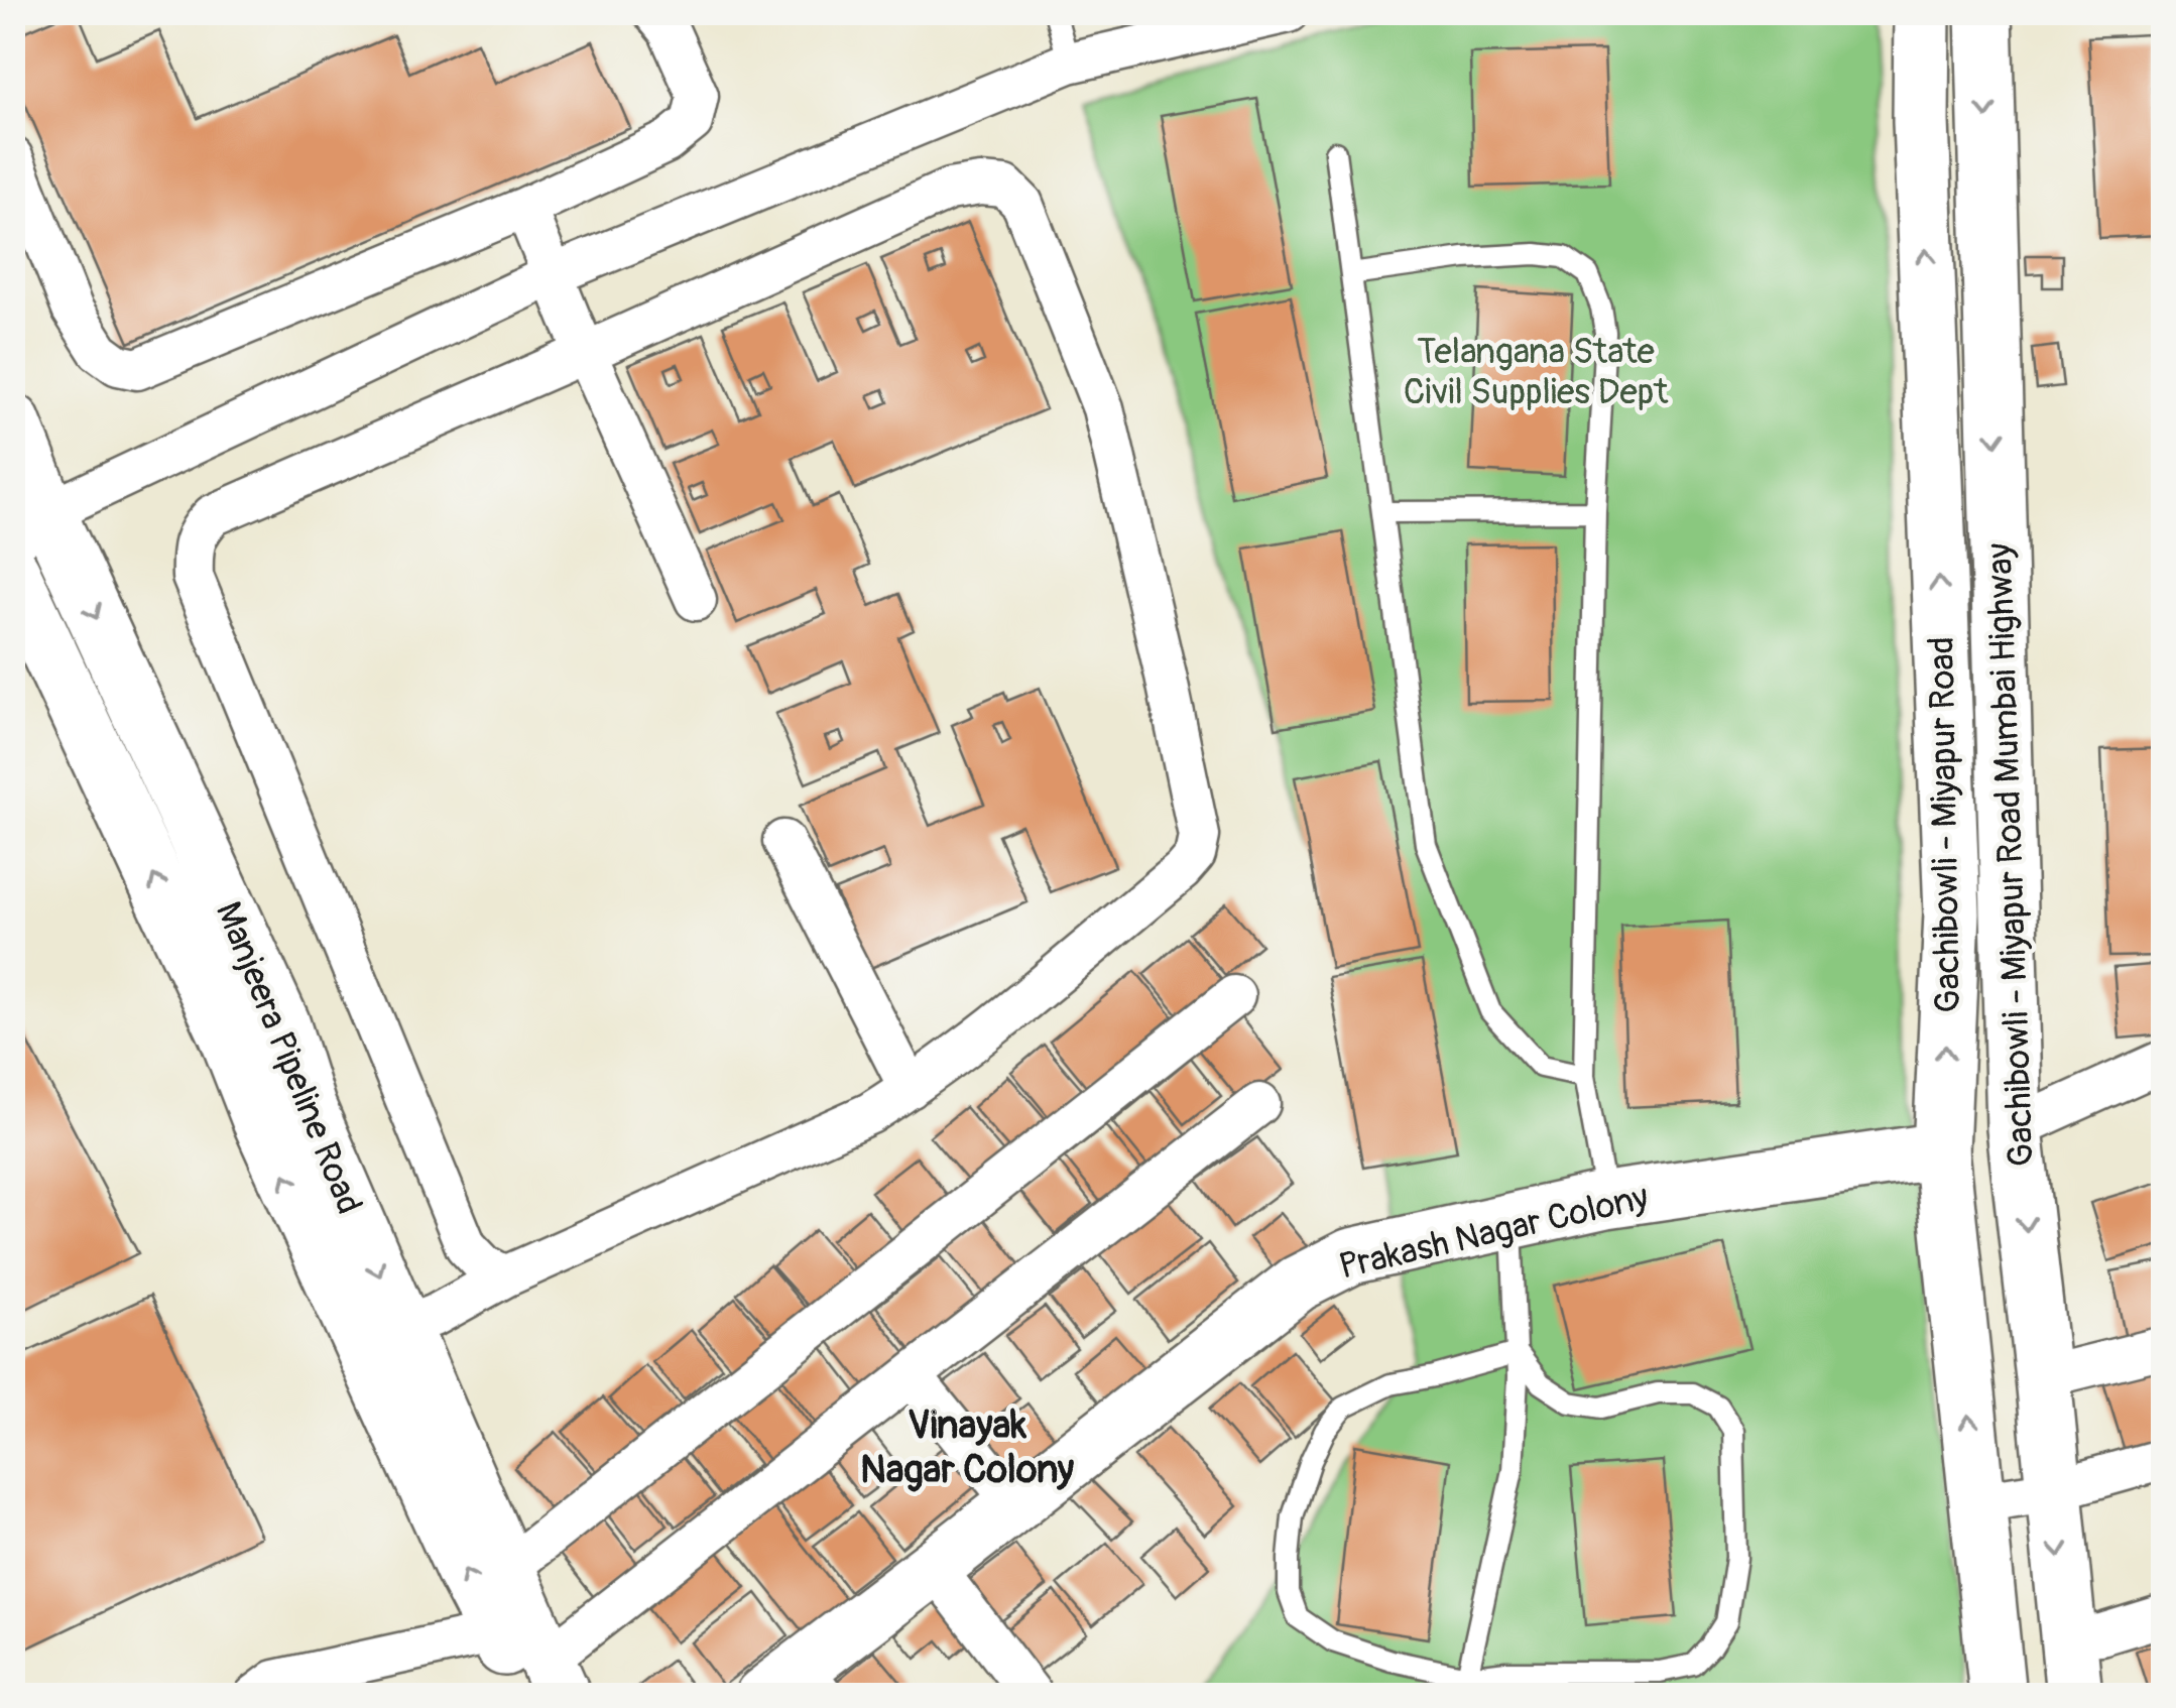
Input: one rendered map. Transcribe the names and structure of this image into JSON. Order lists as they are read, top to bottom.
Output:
{
  "streets": {
    "main road": [
      "Gachibowli - Miyapur Road",
      "Gachibowli - Miyapur Road Mumbai Highway",
      "Manjeera Pipeline Road",
      "Prakash Nagar Colony"
    ]
  },
  "crossings": [
    ["Gachibowli - Miyapur Road", "Prakash Nagar Colony"]
  ],
  "one_way": ["Gachibowli - Miyapur Road", "Gachibowli - Miyapur Road Mumbai Highway"],
  "districts": ["Vinayak Nagar Colony"],
  "parks": ["Telangana State Civil Supplies Dept"]
}
